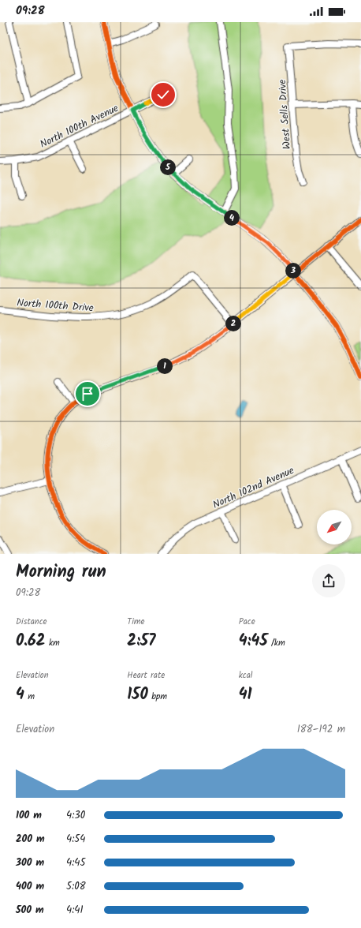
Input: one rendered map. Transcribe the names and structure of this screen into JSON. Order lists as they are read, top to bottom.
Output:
{
  "streets": {
    "street": [
      "West Sells Drive",
      "North 100th Avenue",
      "North 100th Drive",
      "North 102nd Avenue"
    ]
  },
  "north": "bottom left",
  "page": {
    "status": "09:28",
    "pins": [
      "5",
      "4",
      "3",
      "2",
      "1"
    ],
    "heading": ["Morning run", "09:28"],
    "stats": [
      ["Distance", "0.62 km"],
      ["Time", "2:57"],
      ["Pace", "4:45 /km"],
      ["Elevation", "4 m"],
      ["Heart rate", "150 bpm"],
      ["kcal", "41"]
    ],
    "chart": ["Elevation", "188–192 m"],
    "list": [
      {
        "name": "100 m",
        "note": "4:30"
      },
      {
        "name": "200 m",
        "note": "4:54"
      },
      {
        "name": "300 m",
        "note": "4:45"
      },
      {
        "name": "400 m",
        "note": "5:08"
      },
      {
        "name": "500 m",
        "note": "4:41"
      }
    ]
  }
}
